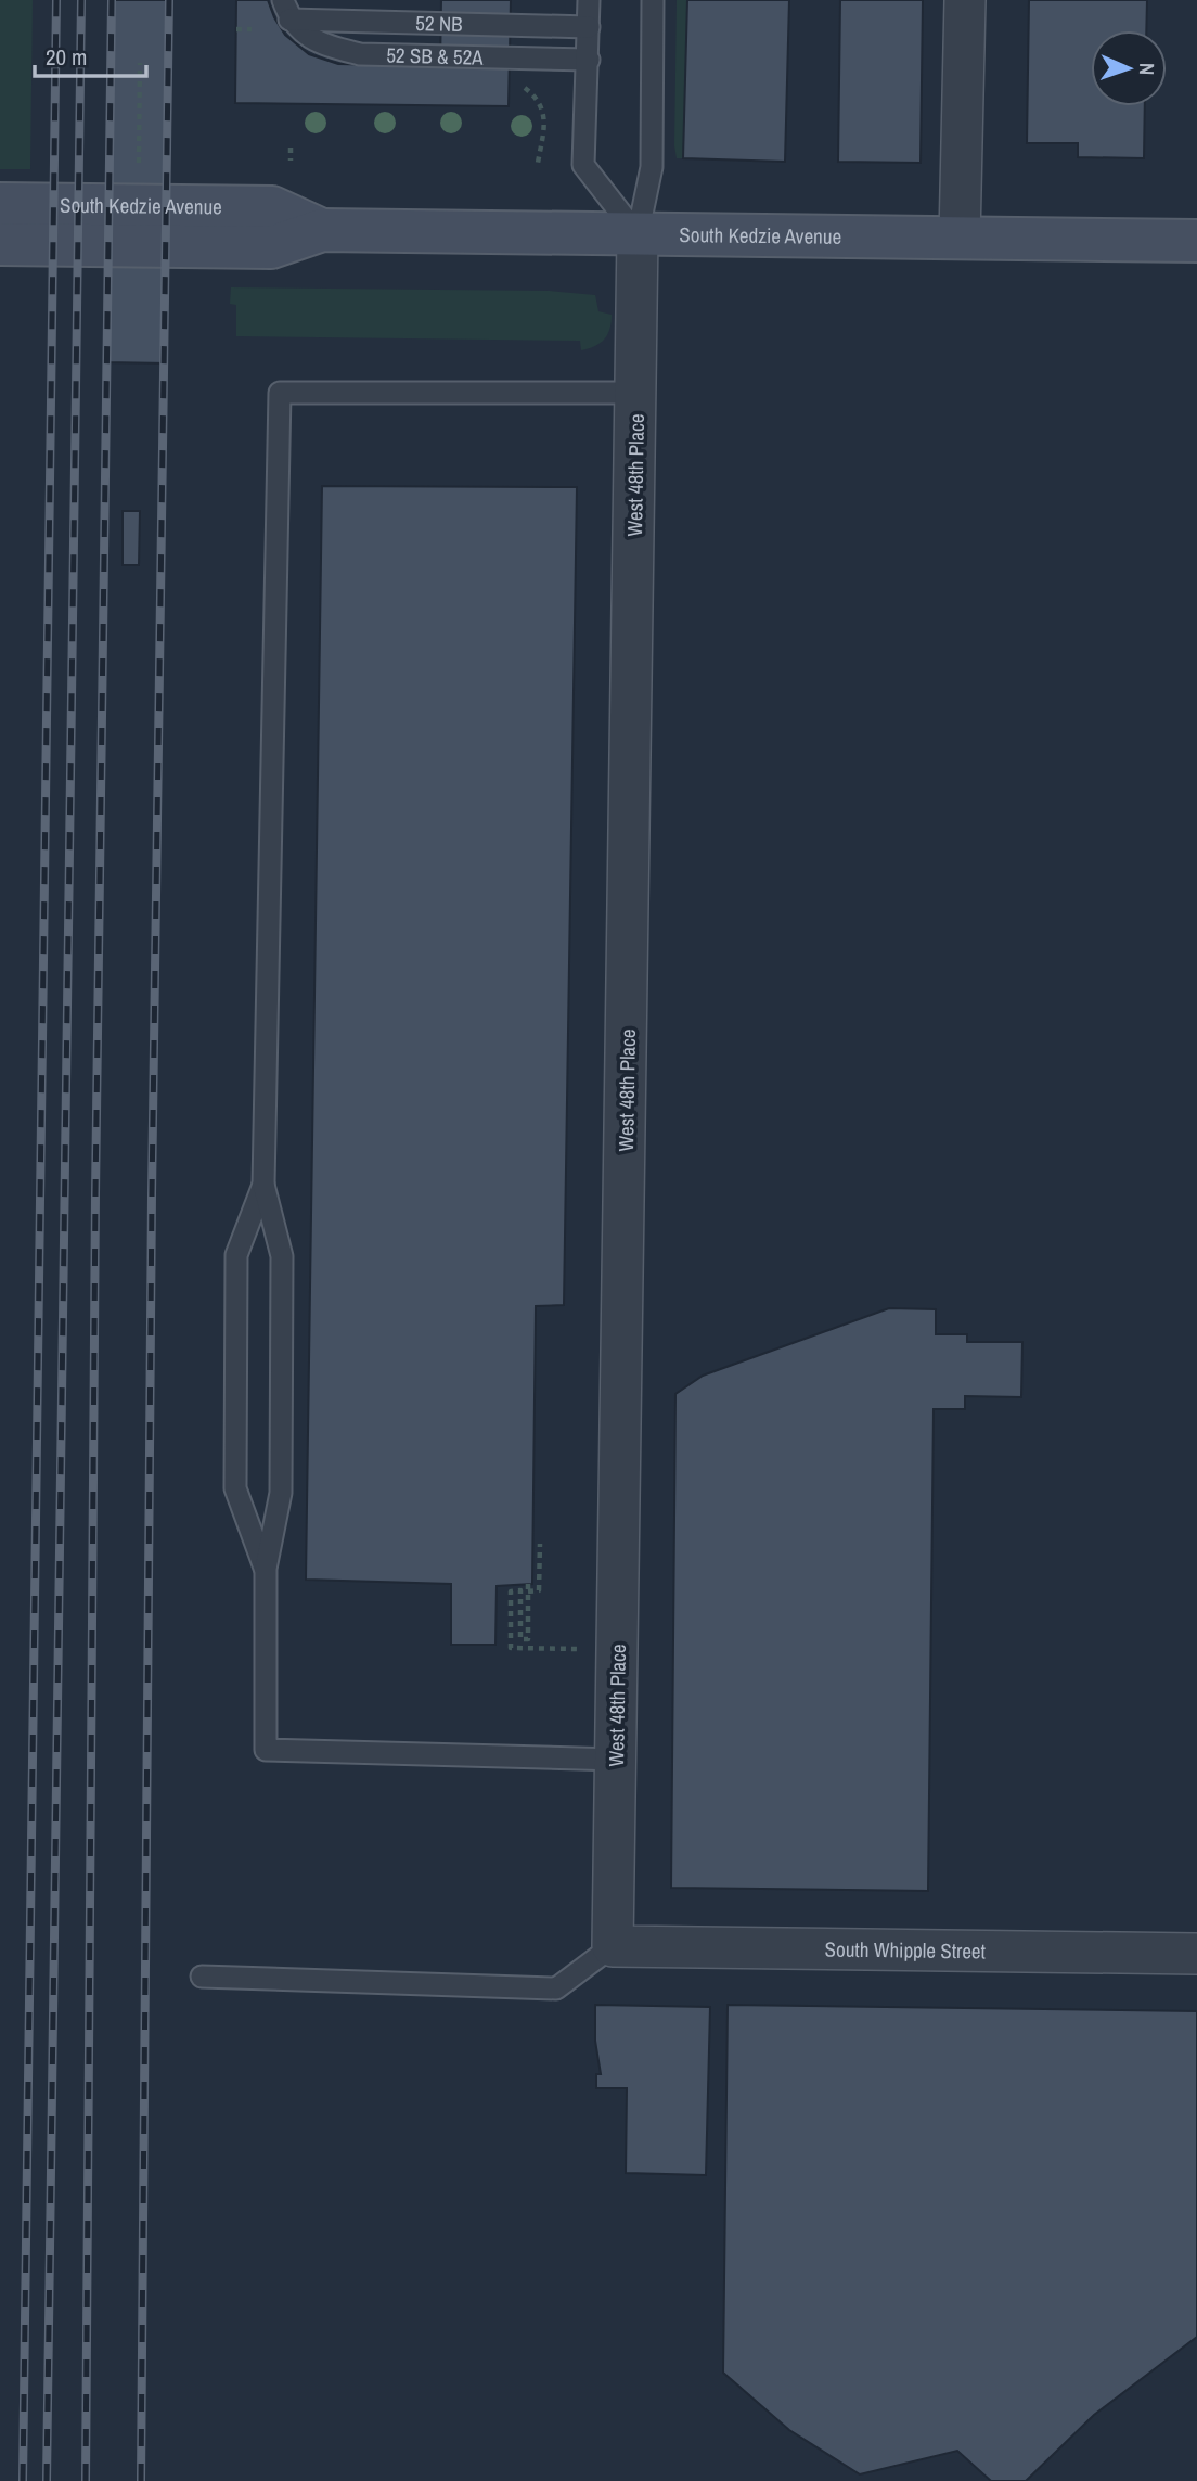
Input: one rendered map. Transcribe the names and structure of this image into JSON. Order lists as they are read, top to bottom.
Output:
{
  "streets": {
    "main road": ["South Kedzie Avenue"],
    "street": ["West 48th Place", "South Whipple Street"],
    "lane": ["52 NB", "52 SB & 52A"]
  },
  "crossings": [
    ["52 NB", "52 SB & 52A"],
    ["South Kedzie Avenue", "West 48th Place"],
    ["West 48th Place", "South Whipple Street"]
  ],
  "scale_bar": "20 m",
  "north": "right"
}
